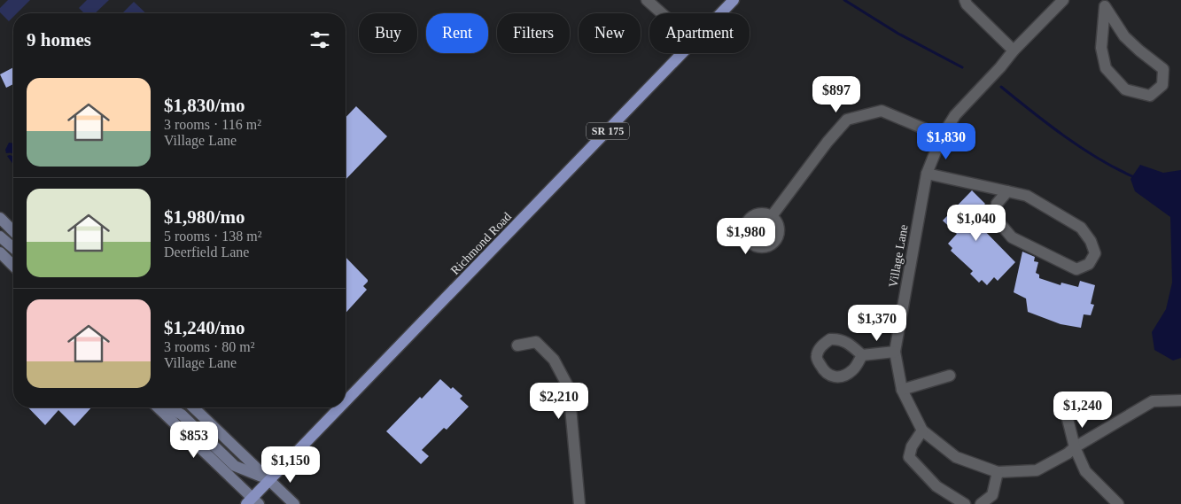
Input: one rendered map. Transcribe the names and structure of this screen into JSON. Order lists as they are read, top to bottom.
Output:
{
  "streets": {
    "main road": ["SR 175", "Richmond Road"],
    "street": ["Village Lane"]
  },
  "page": {
    "chip": [
      "Buy",
      "Rent",
      "Filters",
      "New",
      "Apartment"
    ],
    "heading": "9 homes",
    "list": [
      {
        "name": "$1,830/mo",
        "note": "3 rooms · 116 m² · Village Lane"
      },
      {
        "name": "$1,980/mo",
        "note": "5 rooms · 138 m² · Deerfield Lane"
      },
      {
        "name": "$1,240/mo",
        "note": "3 rooms · 80 m² · Village Lane"
      }
    ],
    "price": [
      "$897",
      "$1,830",
      "$1,040",
      "$1,980",
      "$1,370",
      "$2,210",
      "$1,240",
      "$853",
      "$1,150"
    ]
  }
}
